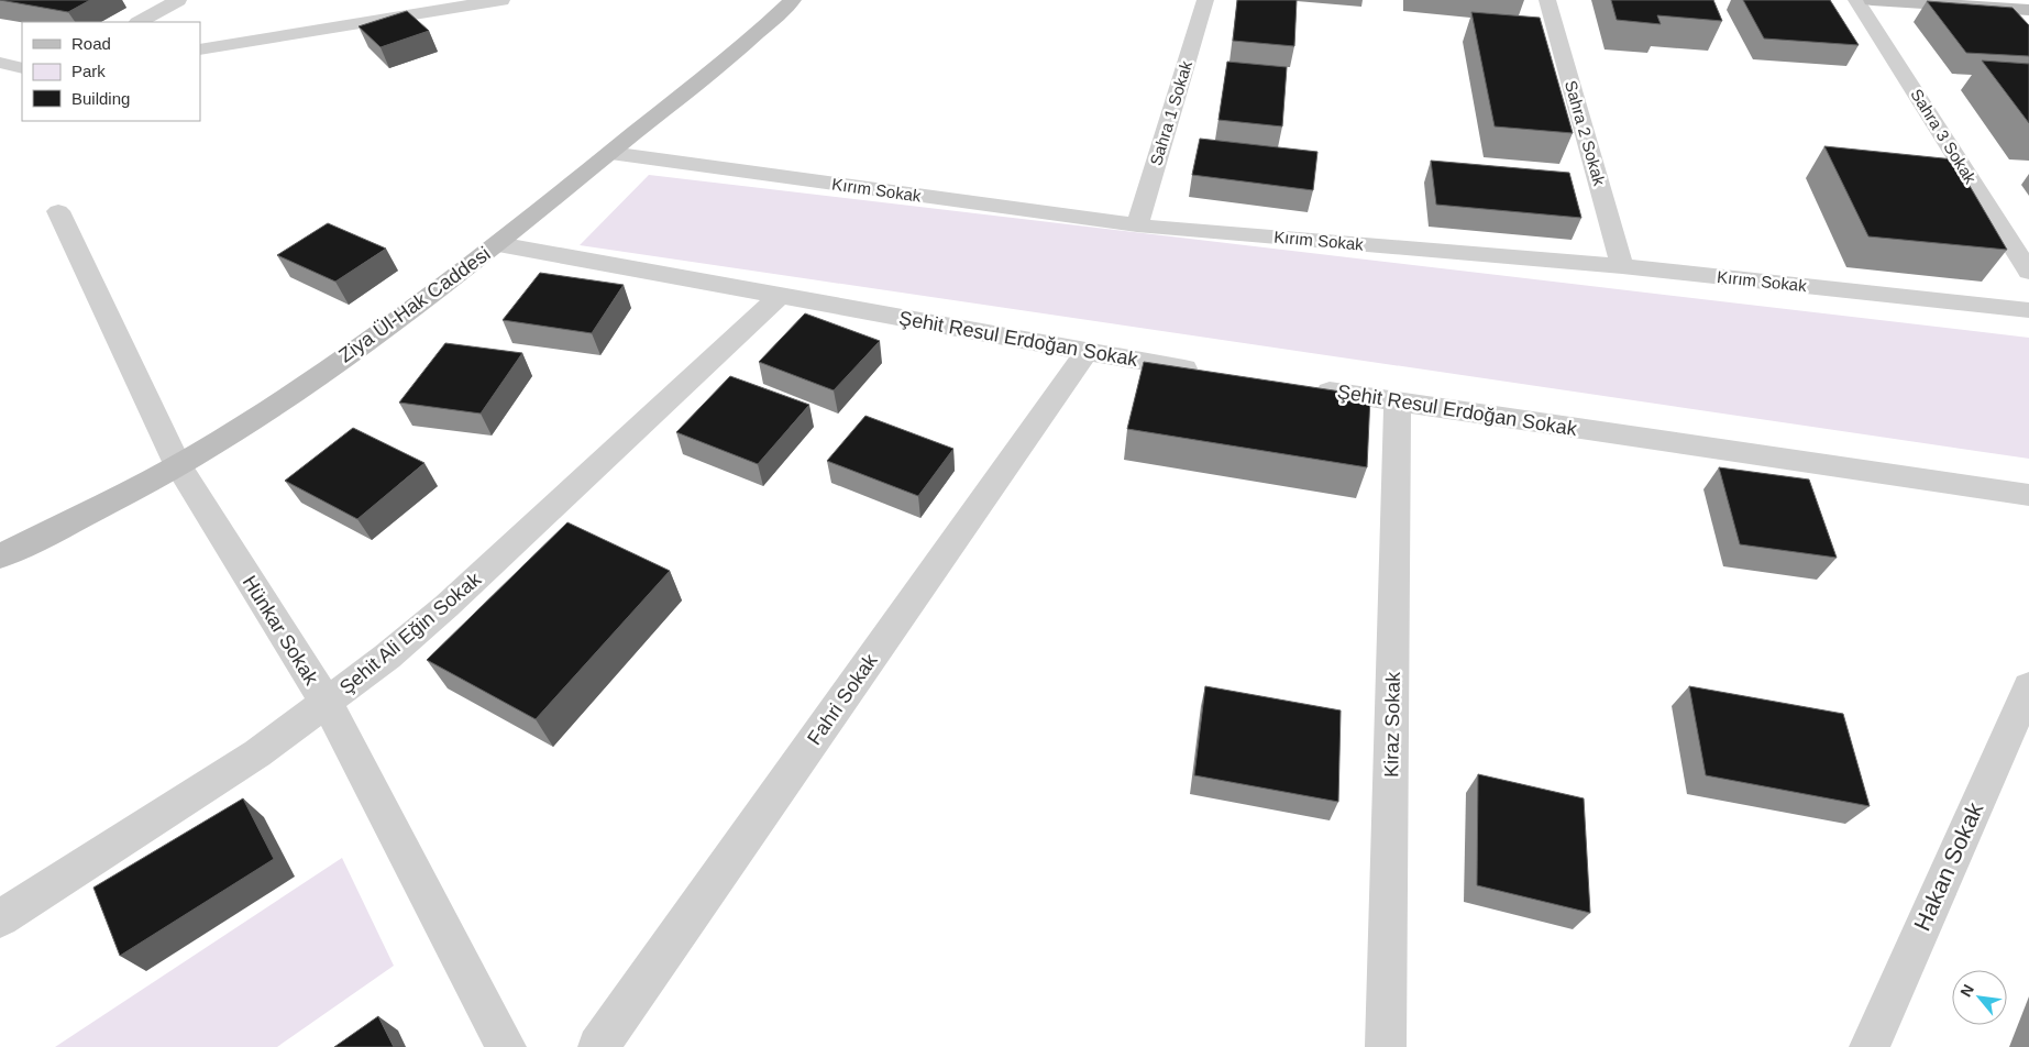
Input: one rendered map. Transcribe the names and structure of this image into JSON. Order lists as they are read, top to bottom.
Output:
{
  "streets": {
    "street": [
      "Sahra 1 Sokak",
      "Sahra 2 Sokak",
      "Sahra 3 Sokak",
      "Kırım Sokak",
      "Ziya Ül-Hak Caddesi",
      "Şehit Resul Erdoğan Sokak",
      "Hünkar Sokak",
      "Şehit Ali Eğin Sokak",
      "Fahri Sokak",
      "Kiraz Sokak",
      "Hakan Sokak"
    ]
  },
  "crossings": [
    ["Sahra 1 Sokak", "Kırım Sokak"],
    ["Sahra 2 Sokak", "Kırım Sokak"],
    ["Kırım Sokak", "Ziya Ül-Hak Caddesi"],
    ["Ziya Ül-Hak Caddesi", "Şehit Resul Erdoğan Sokak"],
    ["Ziya Ül-Hak Caddesi", "Hünkar Sokak"],
    ["Şehit Resul Erdoğan Sokak", "Şehit Ali Eğin Sokak"],
    ["Şehit Resul Erdoğan Sokak", "Fahri Sokak"],
    ["Şehit Resul Erdoğan Sokak", "Kiraz Sokak"],
    ["Hünkar Sokak", "Şehit Ali Eğin Sokak"]
  ],
  "legend": ["Road", "Park", "Building"],
  "north": "top left"
}
